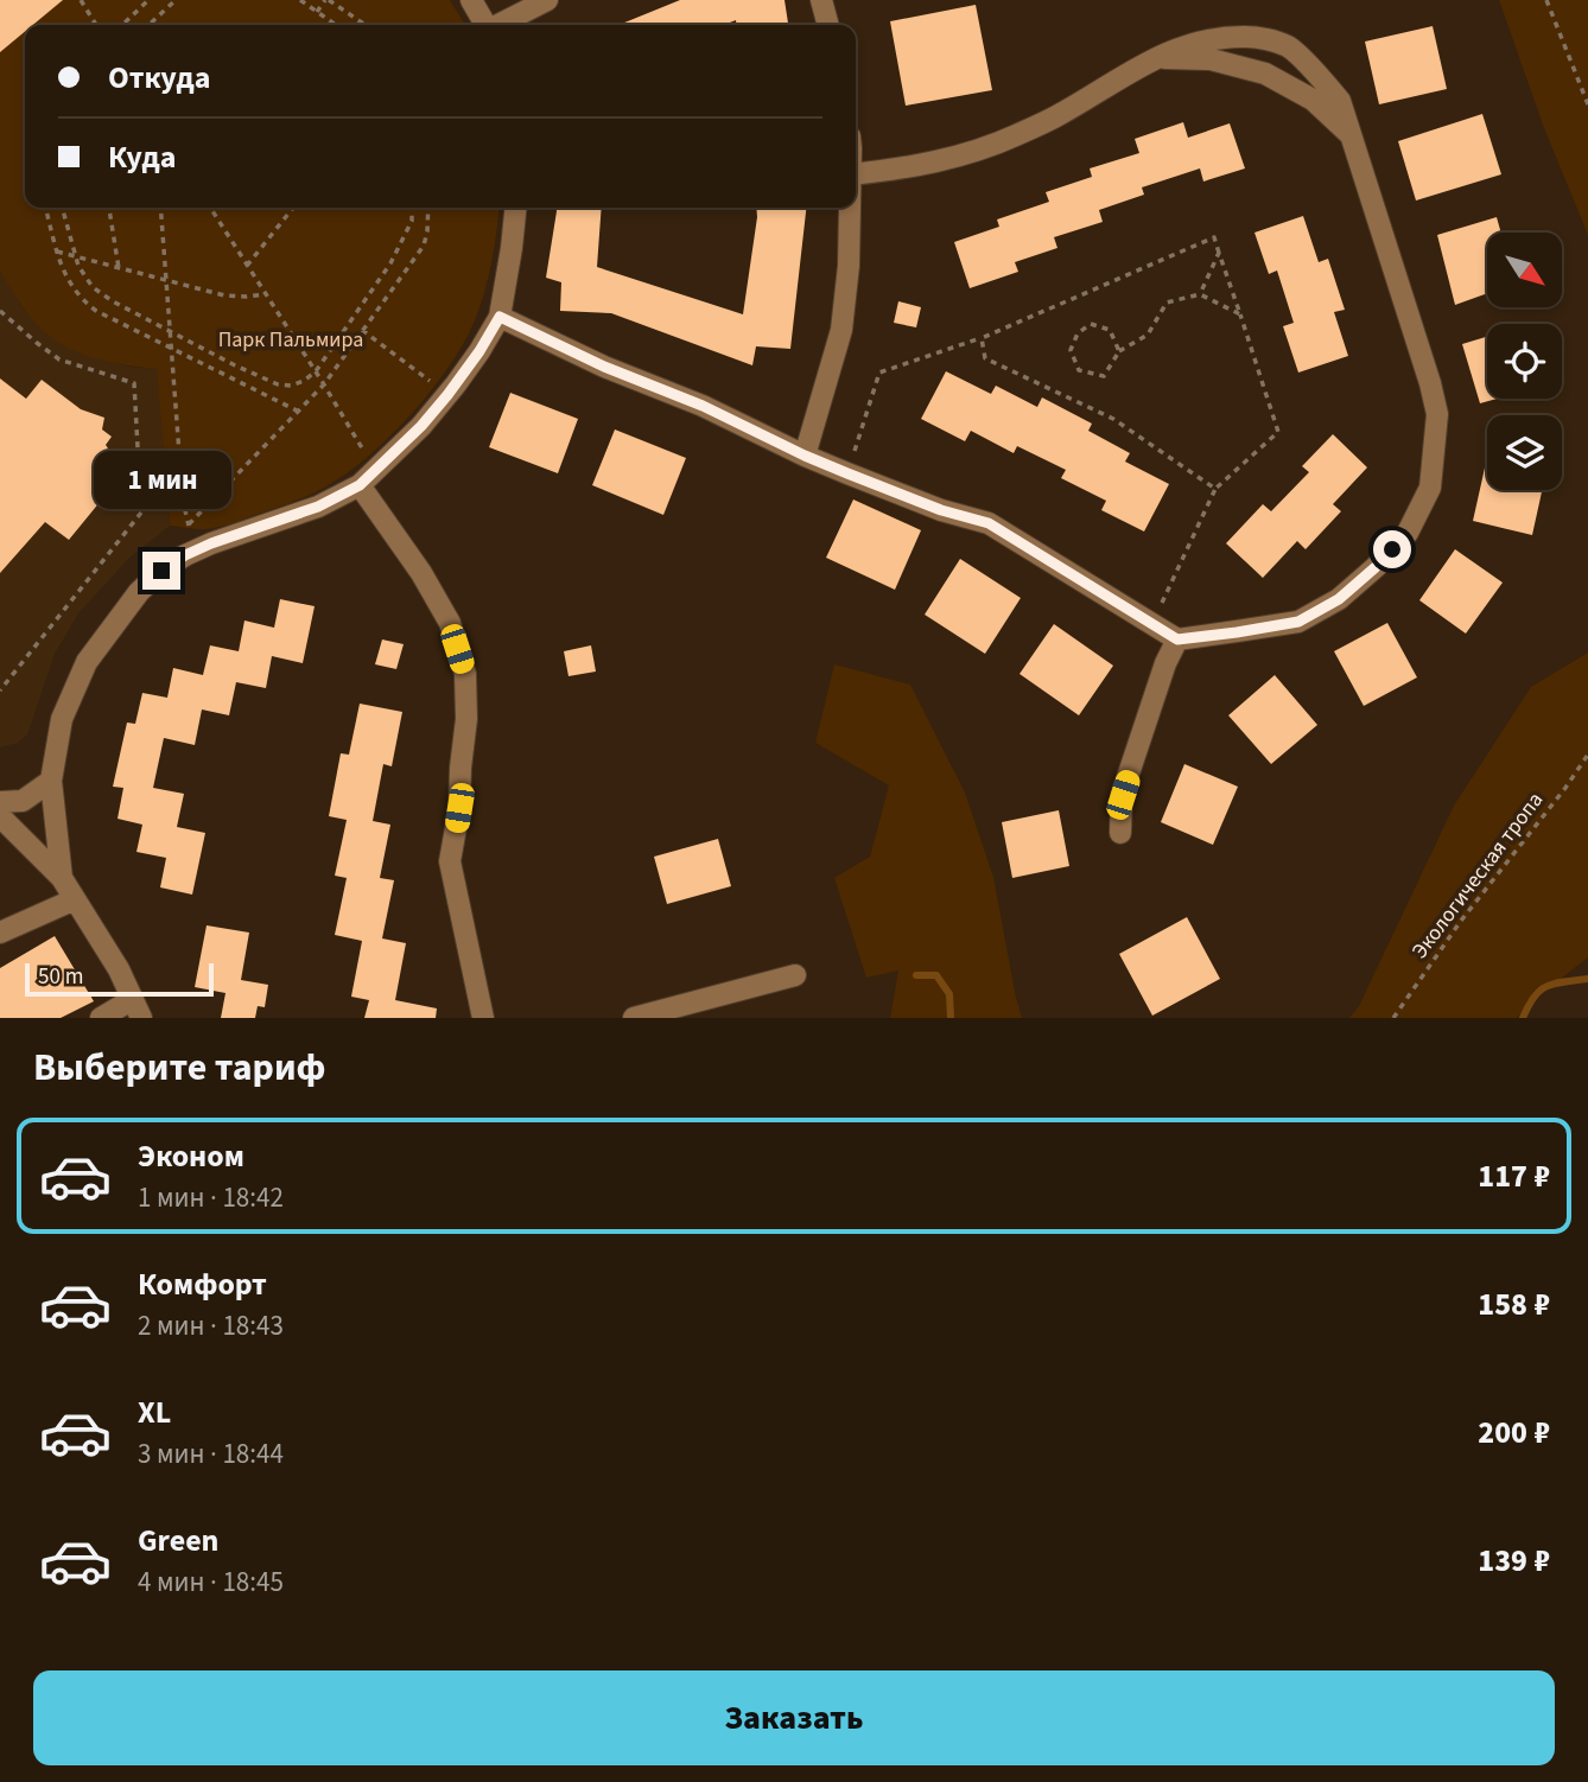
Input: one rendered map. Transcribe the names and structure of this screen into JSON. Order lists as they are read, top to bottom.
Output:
{
  "streets": {
    "path": ["Экологическая тропа"]
  },
  "parks": ["Парк Пальмира"],
  "scale_bar": "50 m",
  "north": "bottom right",
  "page": {
    "banner": ["Откуда", "Куда"],
    "bubble": "1 мин",
    "scale": "50 m",
    "heading": "Выберите тариф",
    "list": [
      {
        "name": "Эконом",
        "note": "1 мин · 18:42",
        "value": "117 ₽"
      },
      {
        "name": "Комфорт",
        "note": "2 мин · 18:43",
        "value": "158 ₽"
      },
      {
        "name": "XL",
        "note": "3 мин · 18:44",
        "value": "200 ₽"
      },
      {
        "name": "Green",
        "note": "4 мин · 18:45",
        "value": "139 ₽"
      }
    ],
    "buttons": "Заказать"
  }
}
